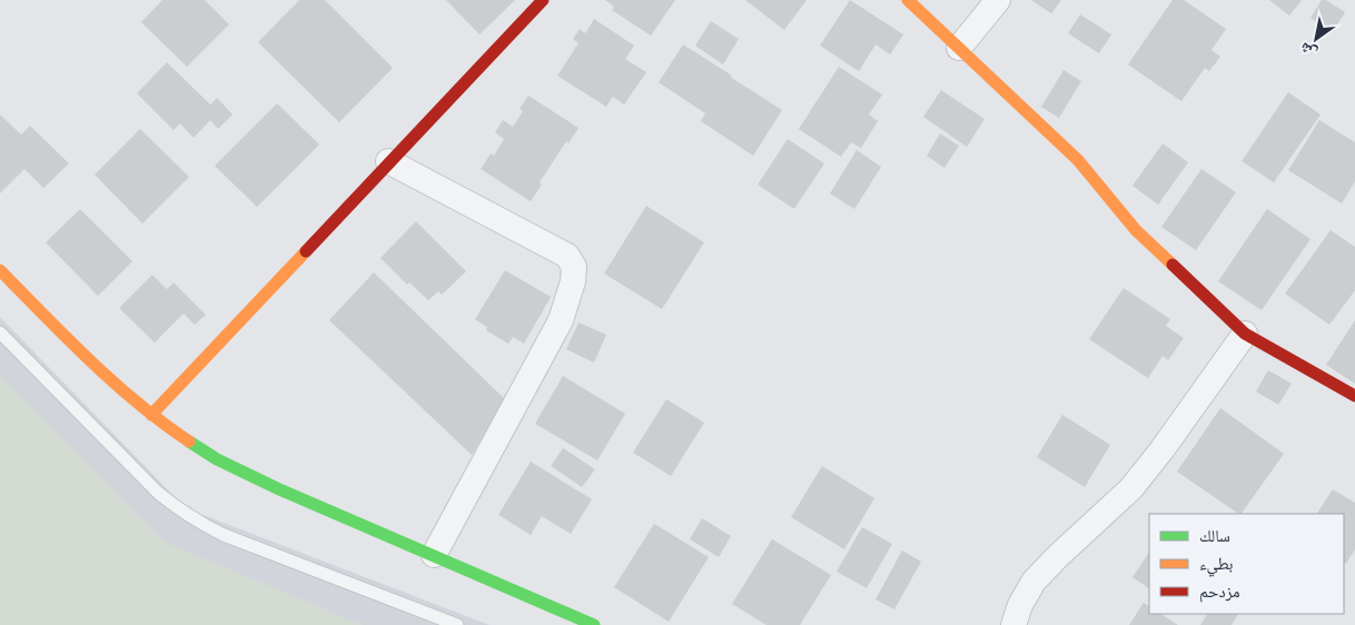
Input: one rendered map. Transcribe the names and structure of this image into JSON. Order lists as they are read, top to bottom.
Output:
{
  "legend": ["سالك", "بطيء", "مزدحم"],
  "north": "bottom left"
}
